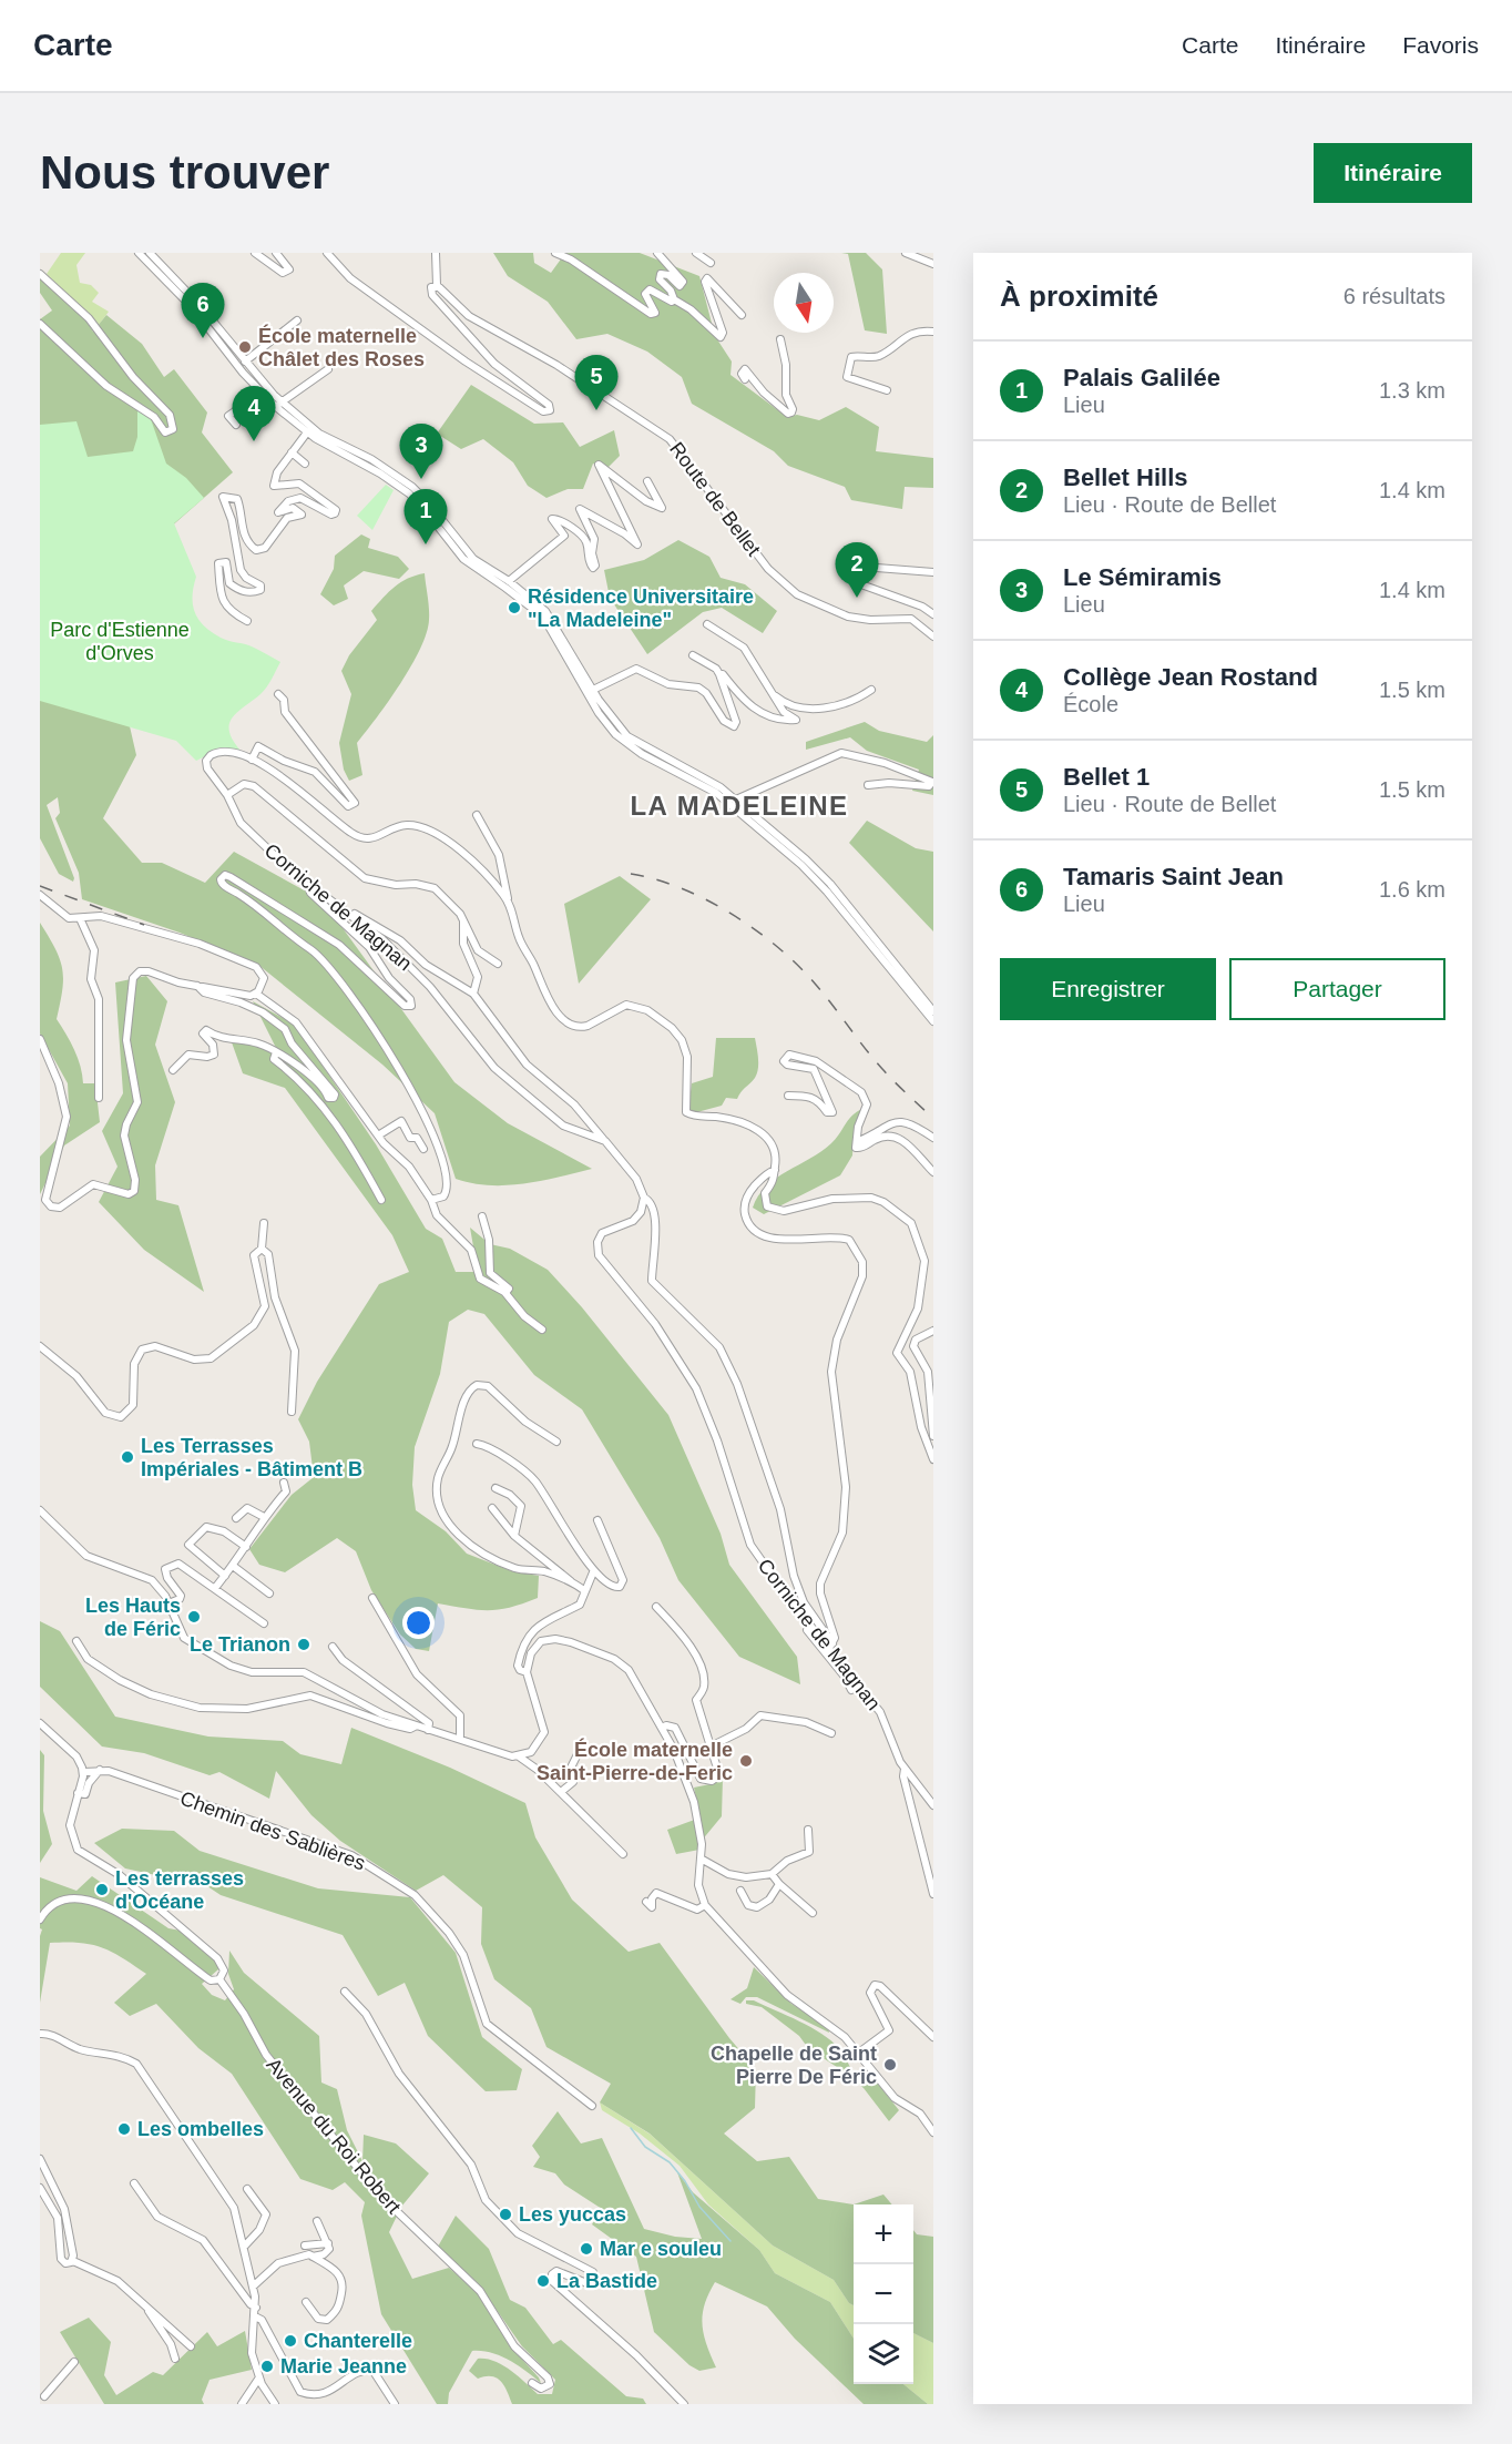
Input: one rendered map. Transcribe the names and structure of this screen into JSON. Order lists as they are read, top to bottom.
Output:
{
  "streets": {
    "street": [
      "Route de Bellet",
      "Corniche de Magnan",
      "Chemin des Sablières",
      "Avenue du Roi Robert"
    ]
  },
  "districts": ["LA MADELEINE"],
  "parks": ["Parc d'Estienne d'Orves"],
  "places": [
    "École maternelle Châlet des Roses",
    "Résidence Universitaire \"La Madeleine\"",
    "Les Terrasses Impériales - Bâtiment B",
    "Les Hauts de Féric",
    "Le Trianon",
    "École maternelle Saint-Pierre-de-Feric",
    "Les terrasses d'Océane",
    "Chapelle de Saint Pierre De Féric",
    "Les ombelles",
    "Les yuccas",
    "Mar e souleu",
    "La Bastide",
    "Chanterelle",
    "Marie Jeanne"
  ],
  "north": "bottom",
  "page": {
    "header": "Carte",
    "nav": ["Carte", "Itinéraire", "Favoris"],
    "buttons": [
      "Itinéraire",
      ["Enregistrer", "Partager"]
    ],
    "title": "Nous trouver",
    "heading": ["À proximité", "6 résultats"],
    "pins": [
      "6",
      "5",
      "4",
      "3",
      "1",
      "2"
    ],
    "list": [
      {
        "mark": "1",
        "name": "Palais Galilée",
        "note": "Lieu",
        "value": "1.3 km"
      },
      {
        "mark": "2",
        "name": "Bellet Hills",
        "note": "Lieu · Route de Bellet",
        "value": "1.4 km"
      },
      {
        "mark": "3",
        "name": "Le Sémiramis",
        "note": "Lieu",
        "value": "1.4 km"
      },
      {
        "mark": "4",
        "name": "Collège Jean Rostand",
        "note": "École",
        "value": "1.5 km"
      },
      {
        "mark": "5",
        "name": "Bellet 1",
        "note": "Lieu · Route de Bellet",
        "value": "1.5 km"
      },
      {
        "mark": "6",
        "name": "Tamaris Saint Jean",
        "note": "Lieu",
        "value": "1.6 km"
      }
    ],
    "map_buttons": ["+", "−"]
  }
}
